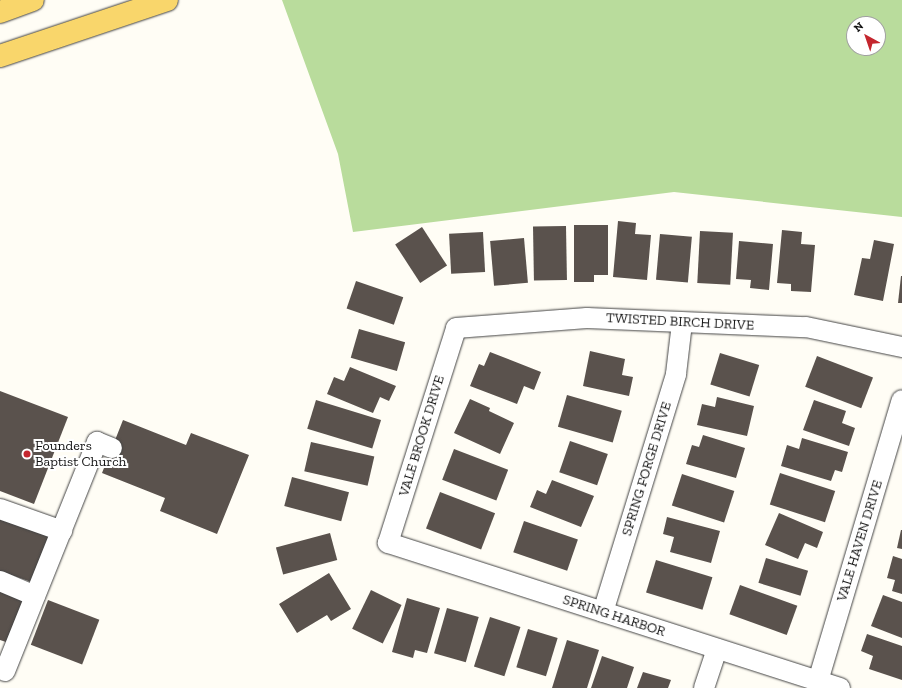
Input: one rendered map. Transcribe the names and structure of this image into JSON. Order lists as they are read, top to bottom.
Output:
{
  "streets": {
    "street": [
      "TWISTED BIRCH DRIVE",
      "VALE BROOK DRIVE",
      "SPRING FORGE DRIVE",
      "VALE HAVEN DRIVE",
      "SPRING HARBOR"
    ]
  },
  "crossings": [
    ["TWISTED BIRCH DRIVE", "VALE BROOK DRIVE"],
    ["TWISTED BIRCH DRIVE", "SPRING FORGE DRIVE"],
    ["VALE BROOK DRIVE", "SPRING HARBOR"],
    ["SPRING FORGE DRIVE", "SPRING HARBOR"],
    ["VALE HAVEN DRIVE", "SPRING HARBOR"]
  ],
  "places": ["Founders Baptist Church"],
  "north": "top left"
}
